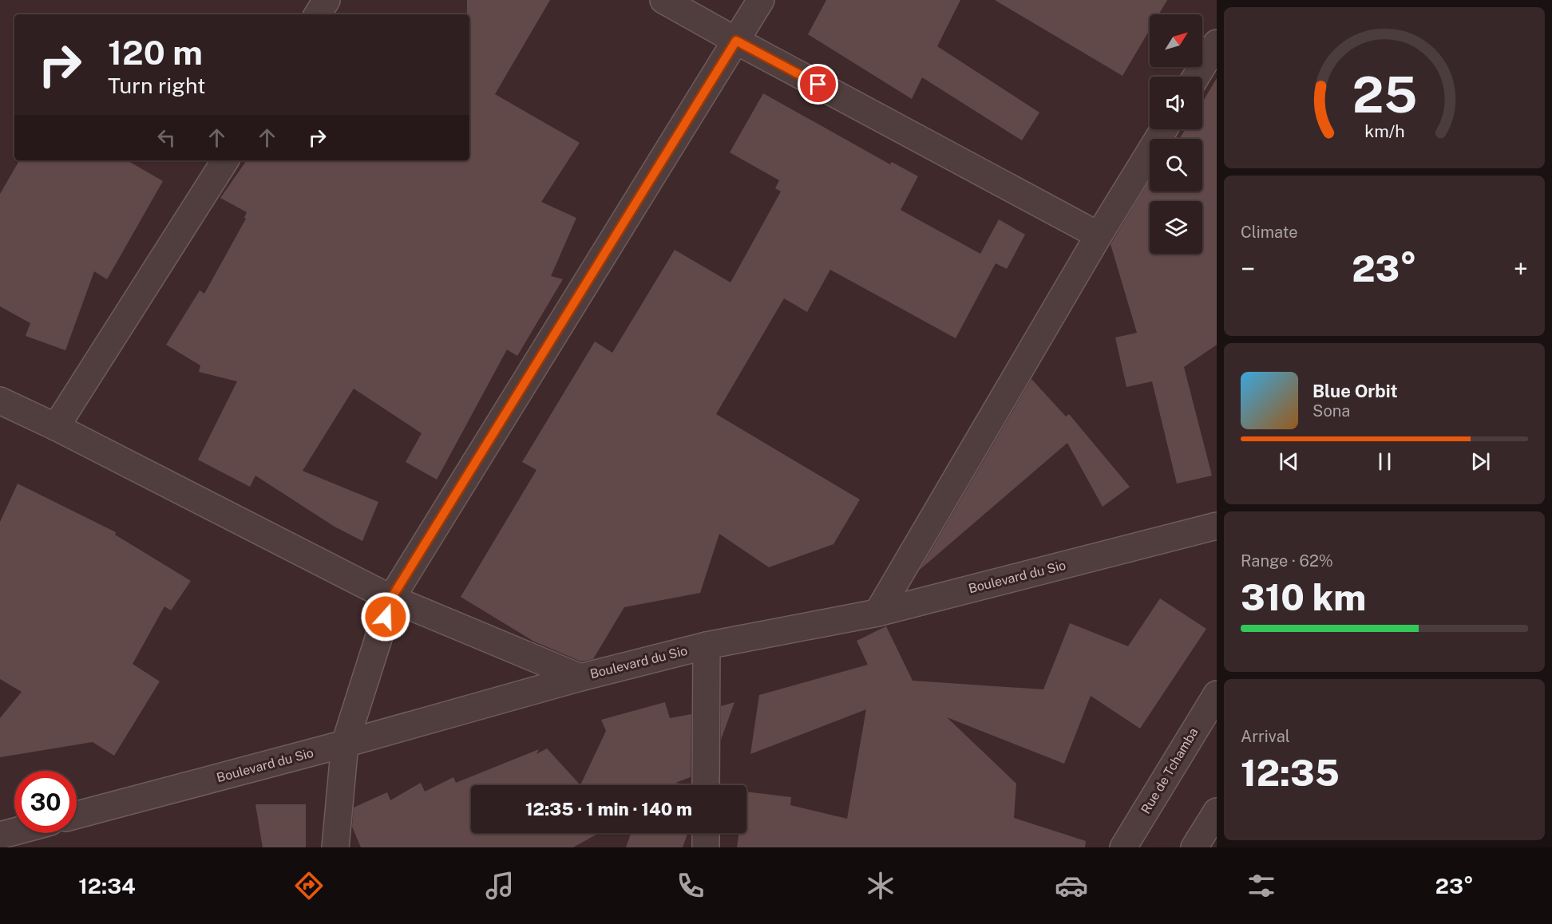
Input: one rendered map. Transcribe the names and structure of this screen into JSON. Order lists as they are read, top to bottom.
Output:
{
  "streets": {
    "street": ["Boulevard du Sio", "Rue de Tchamba"]
  },
  "north": "top right",
  "page": {
    "turn": ["120 m", "Turn right"],
    "tile": [
      "Climate",
      ["Range · 62%", "310 km"],
      ["Arrival", "12:35"]
    ],
    "heat": ["−", "23°", "+"],
    "song": ["Blue Orbit", "Sona"],
    "limit": "30",
    "trip": "12:35 · 1 min · 140 m",
    "tabs": ["12:34", "23°"],
    "gauge": ["25", "km/h"]
  }
}
